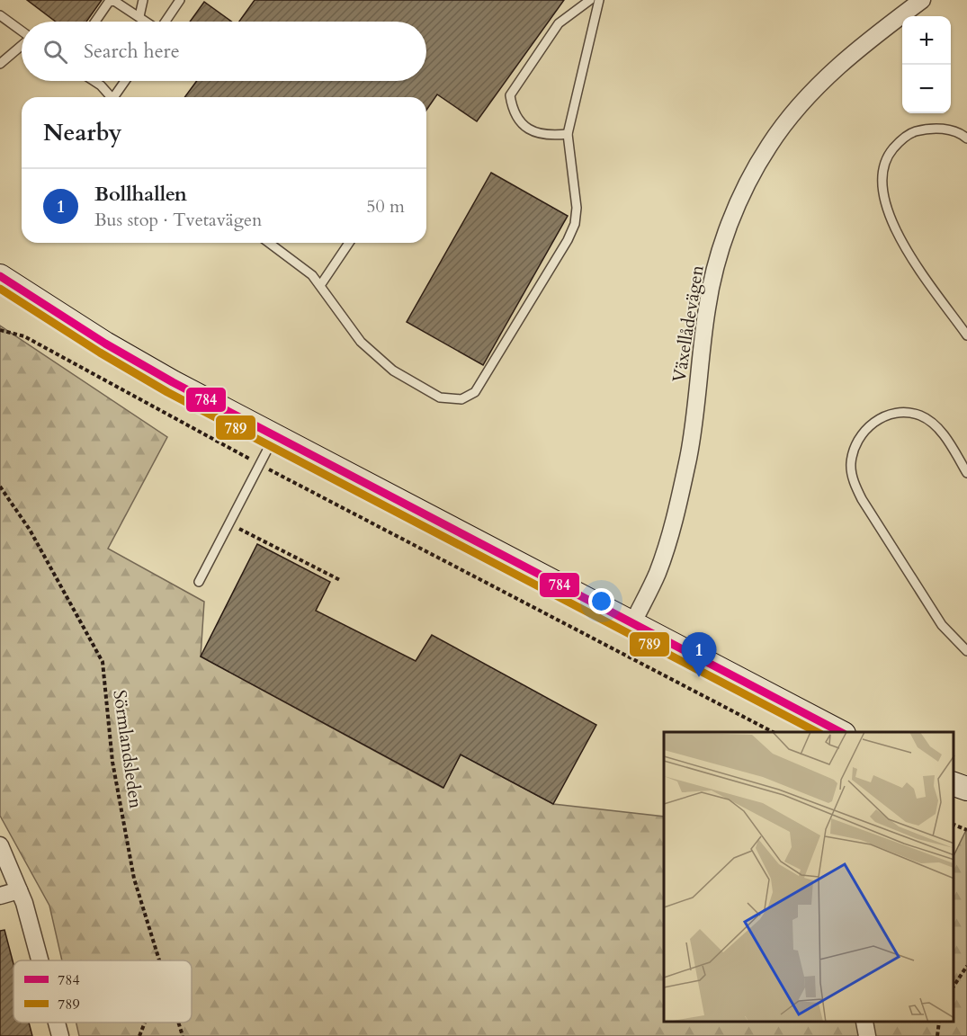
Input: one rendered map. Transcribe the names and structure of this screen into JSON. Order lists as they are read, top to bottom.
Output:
{
  "streets": {
    "street": ["Växellådevägen"],
    "path": ["Sörmlandsleden"]
  },
  "lines": ["transit line 784", "transit line 789"],
  "legend": ["784", "789"],
  "page": {
    "map_buttons": ["+", "−"],
    "search": "Search here",
    "heading": "Nearby",
    "list": [
      {
        "mark": "1",
        "name": "Bollhallen",
        "note": "Bus stop · Tvetavägen",
        "value": "50 m"
      }
    ],
    "pins": "1"
  }
}
